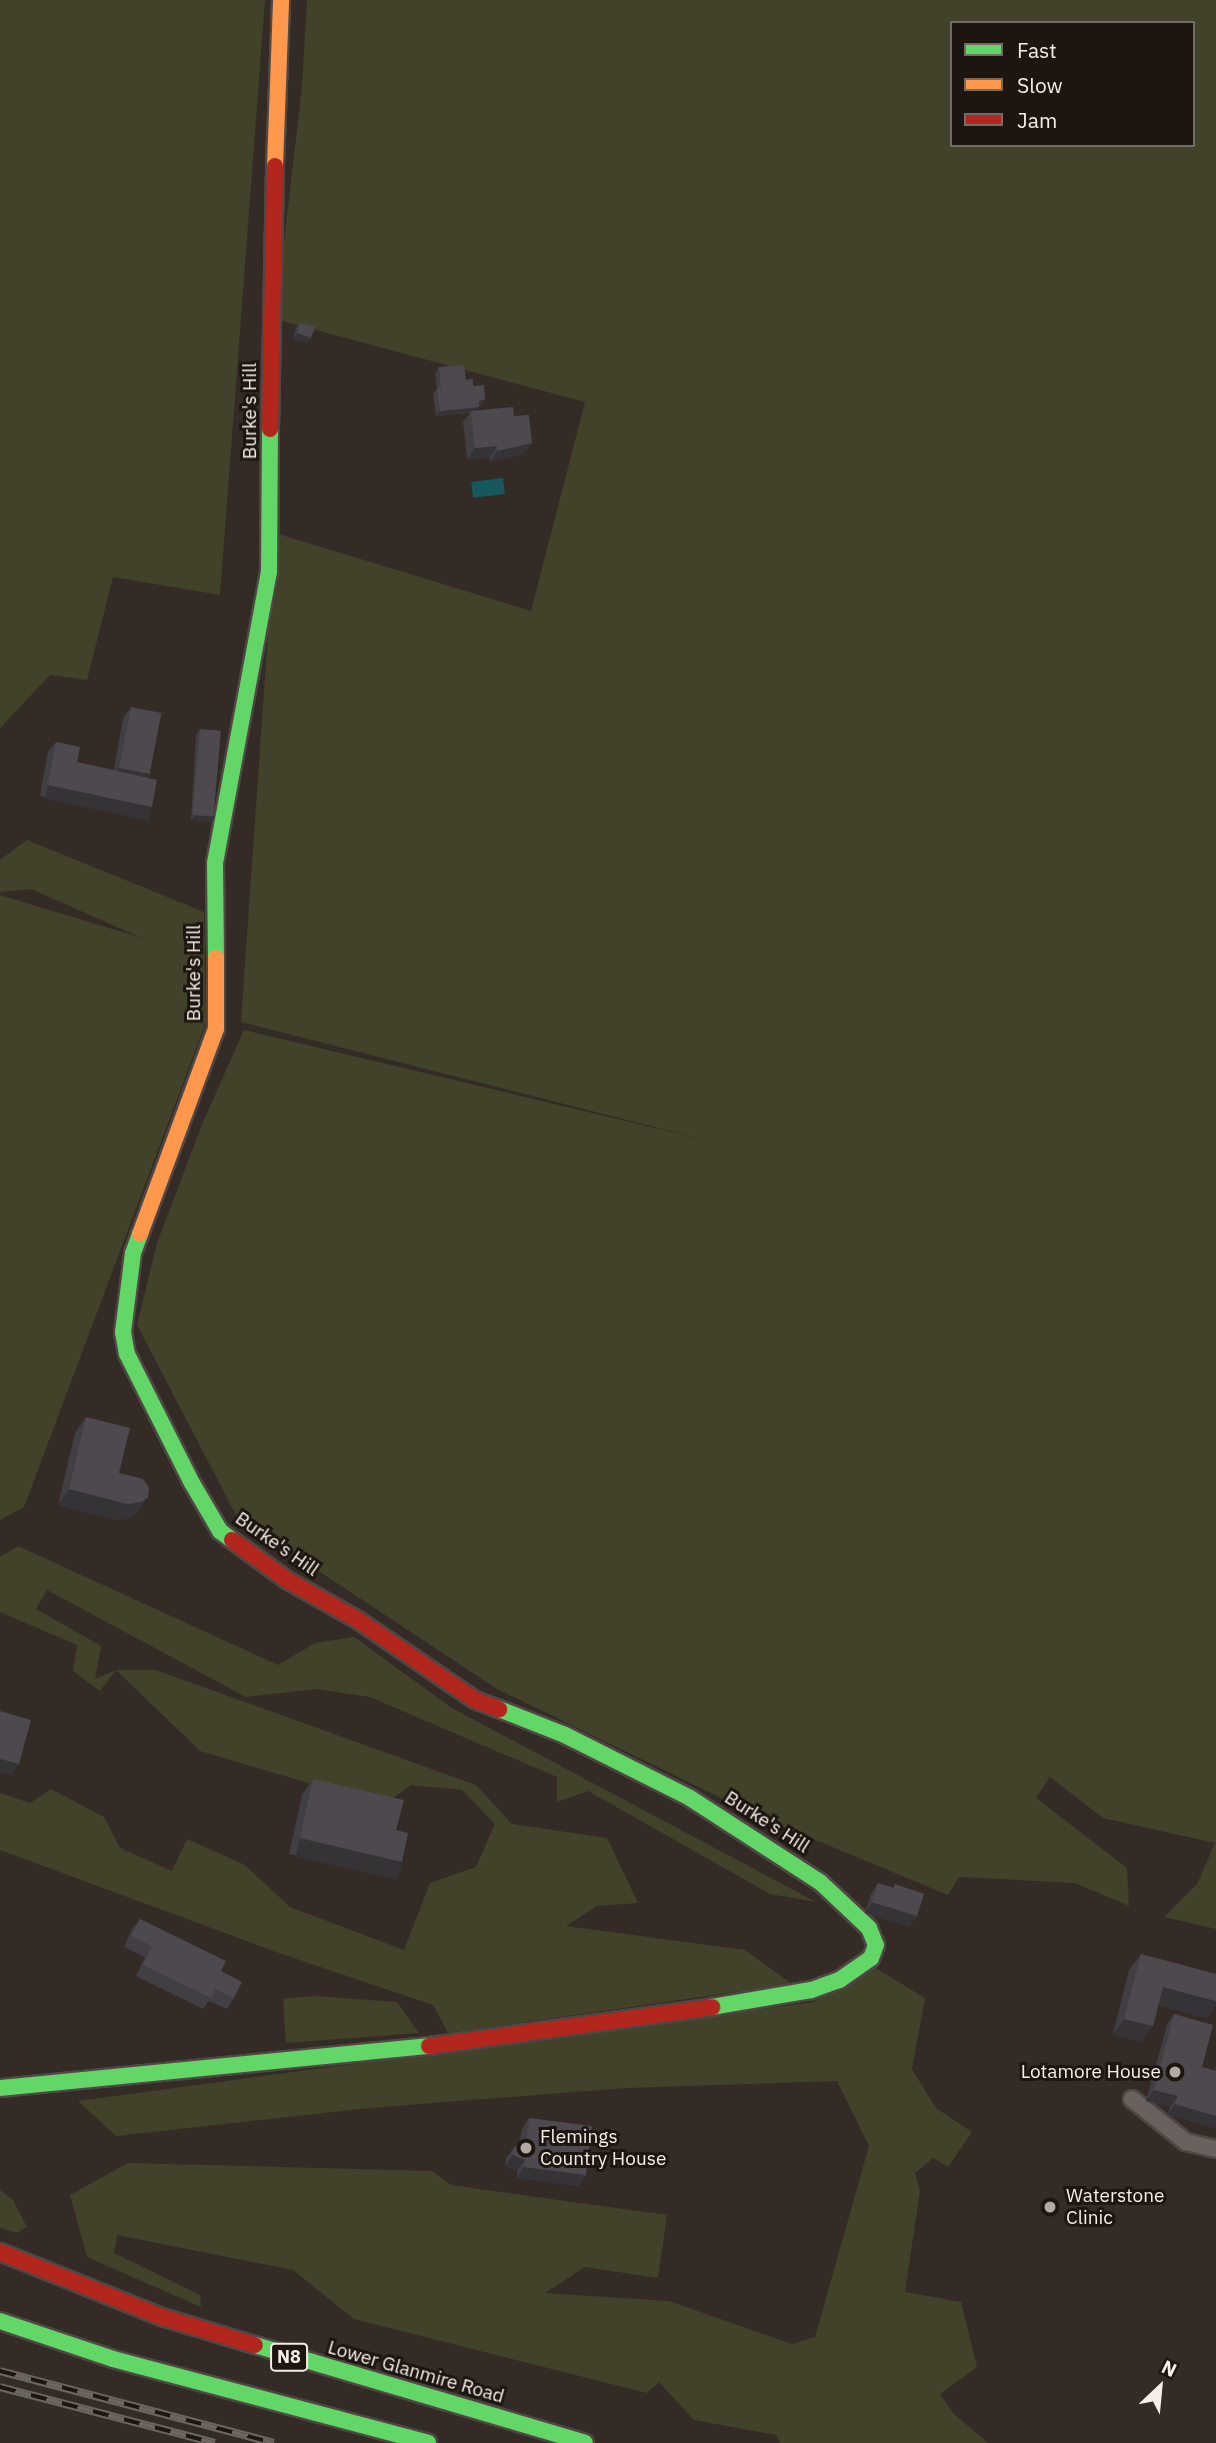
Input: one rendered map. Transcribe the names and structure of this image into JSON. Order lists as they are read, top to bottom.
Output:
{
  "streets": {
    "main road": ["Burke's Hill", "N8", "Lower Glanmire Road"]
  },
  "places": ["Lotamore House", "Flemings Country House", "Waterstone Clinic"],
  "legend": ["Fast", "Slow", "Jam"],
  "north": "top right"
}
